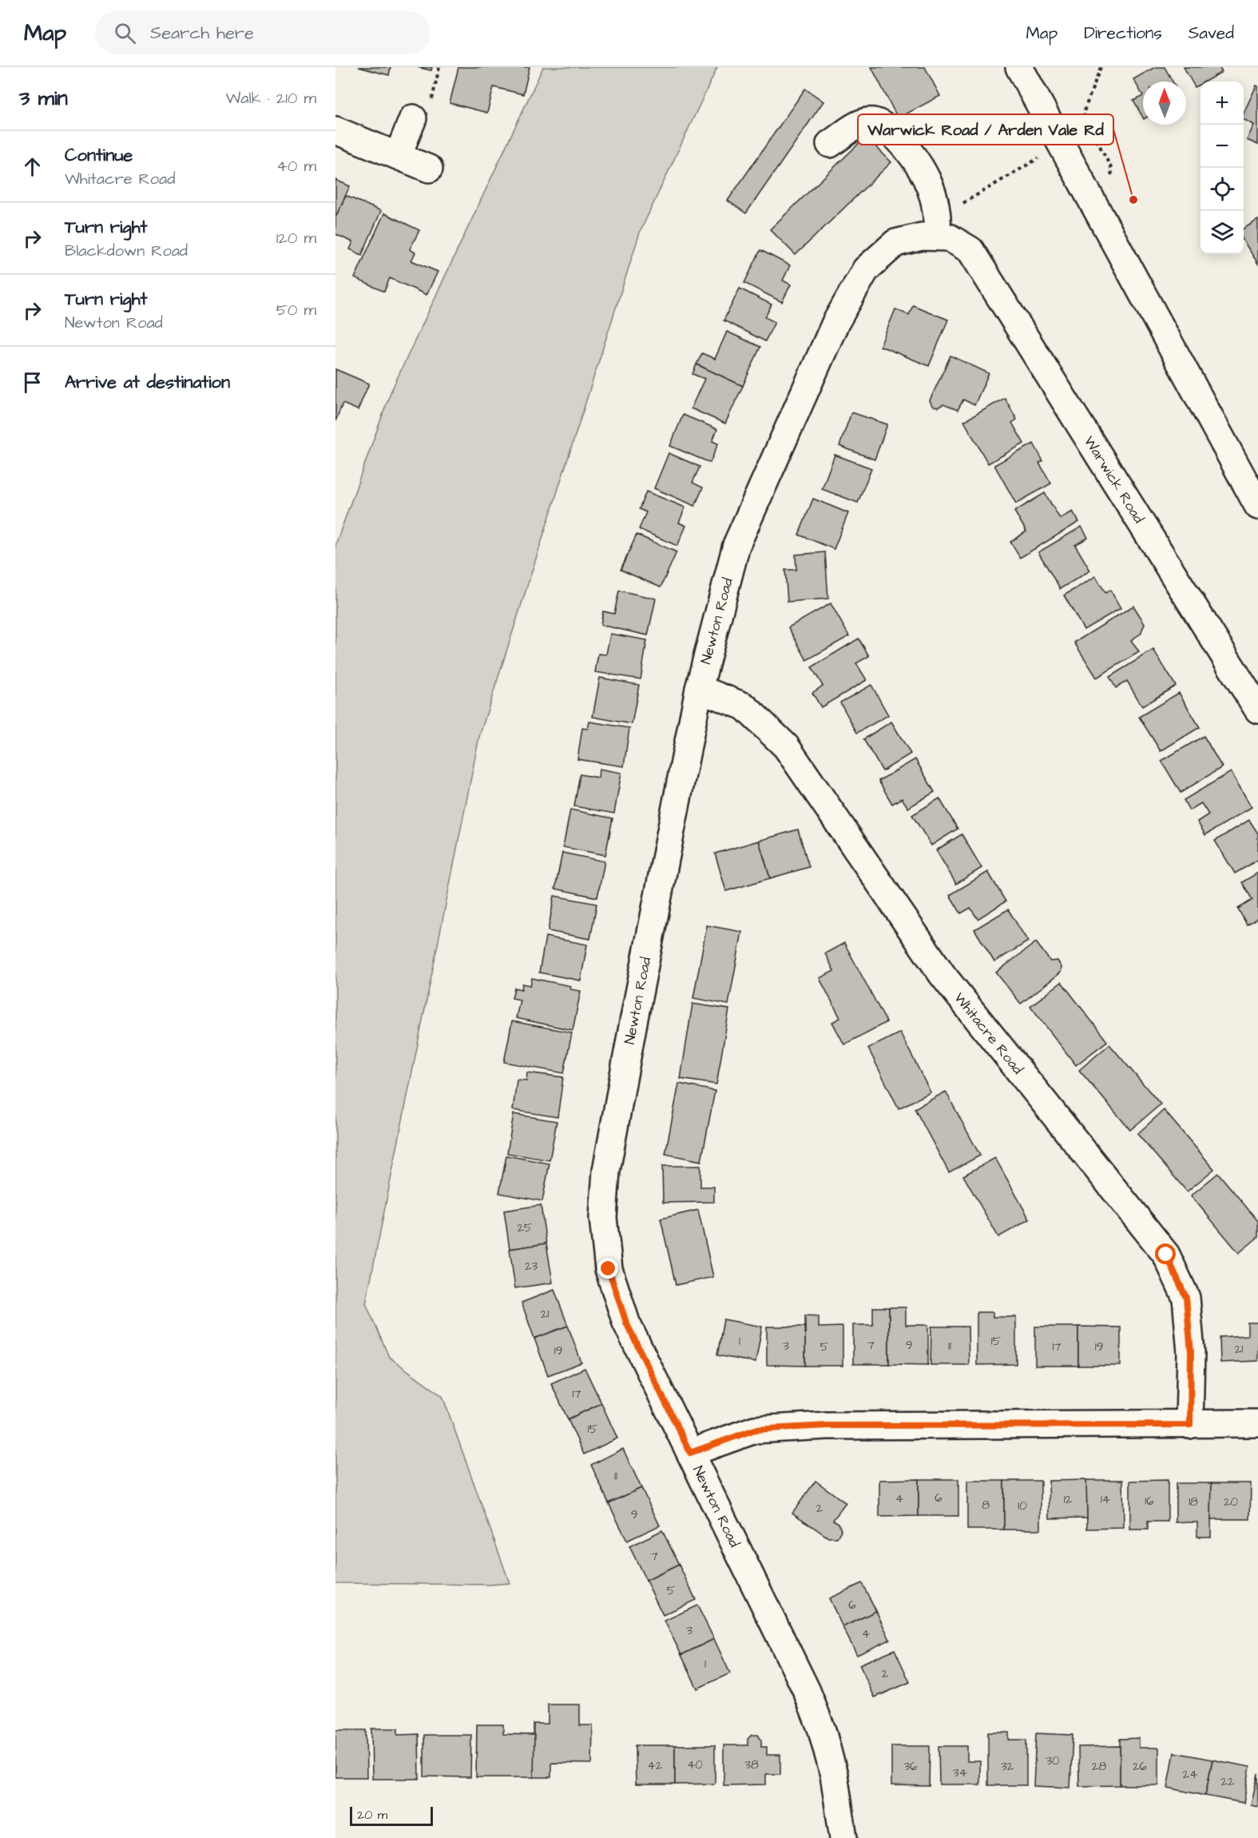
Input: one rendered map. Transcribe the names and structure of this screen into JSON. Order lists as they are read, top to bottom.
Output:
{
  "streets": {
    "street": ["Warwick Road", "Newton Road", "Whitacre Road"]
  },
  "crossings": [
    ["Warwick Road", "Newton Road"],
    ["Newton Road", "Whitacre Road"]
  ],
  "places": ["Warwick Road / Arden Vale Rd"],
  "house_numbers": [
    "25",
    "23",
    "21",
    "1",
    "15",
    "7",
    "9",
    "3",
    "11",
    "5",
    "17",
    "19",
    "21",
    "19",
    "17",
    "15",
    "11",
    "6",
    "4",
    "12",
    "14",
    "16",
    "18",
    "20",
    "8",
    "10",
    "2",
    "9",
    "7",
    "5",
    "6",
    "3",
    "4",
    "1",
    "2",
    "30",
    "40",
    "38",
    "42",
    "36",
    "32",
    "28",
    "26",
    "34",
    "24",
    "22"
  ],
  "scale_bar": "20 m",
  "north": "top",
  "page": {
    "header": "Map",
    "search": "Search here",
    "nav": ["Map", "Directions", "Saved"],
    "heading": ["3 min", "Walk · 210 m"],
    "map_buttons": ["+", "−"],
    "list": [
      ["Continue", "Whitacre Road", "40 m"],
      ["Turn right", "Blackdown Road", "120 m"],
      ["Turn right", "Newton Road", "50 m"],
      "Arrive at destination"
    ],
    "scale": "20 m"
  }
}
